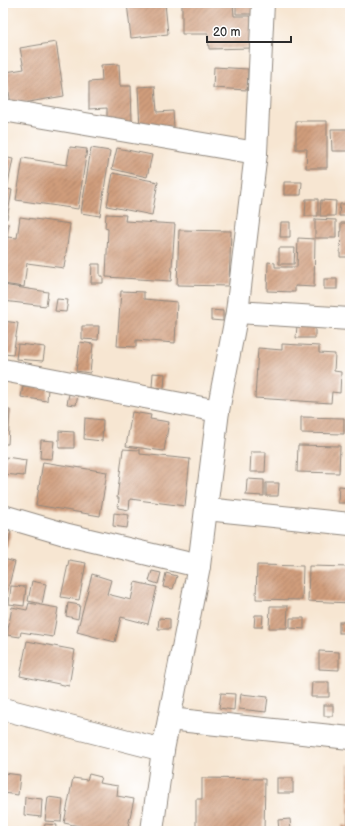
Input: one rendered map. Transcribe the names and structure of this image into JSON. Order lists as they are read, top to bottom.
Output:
{
  "scale_bar": "20 m"
}
